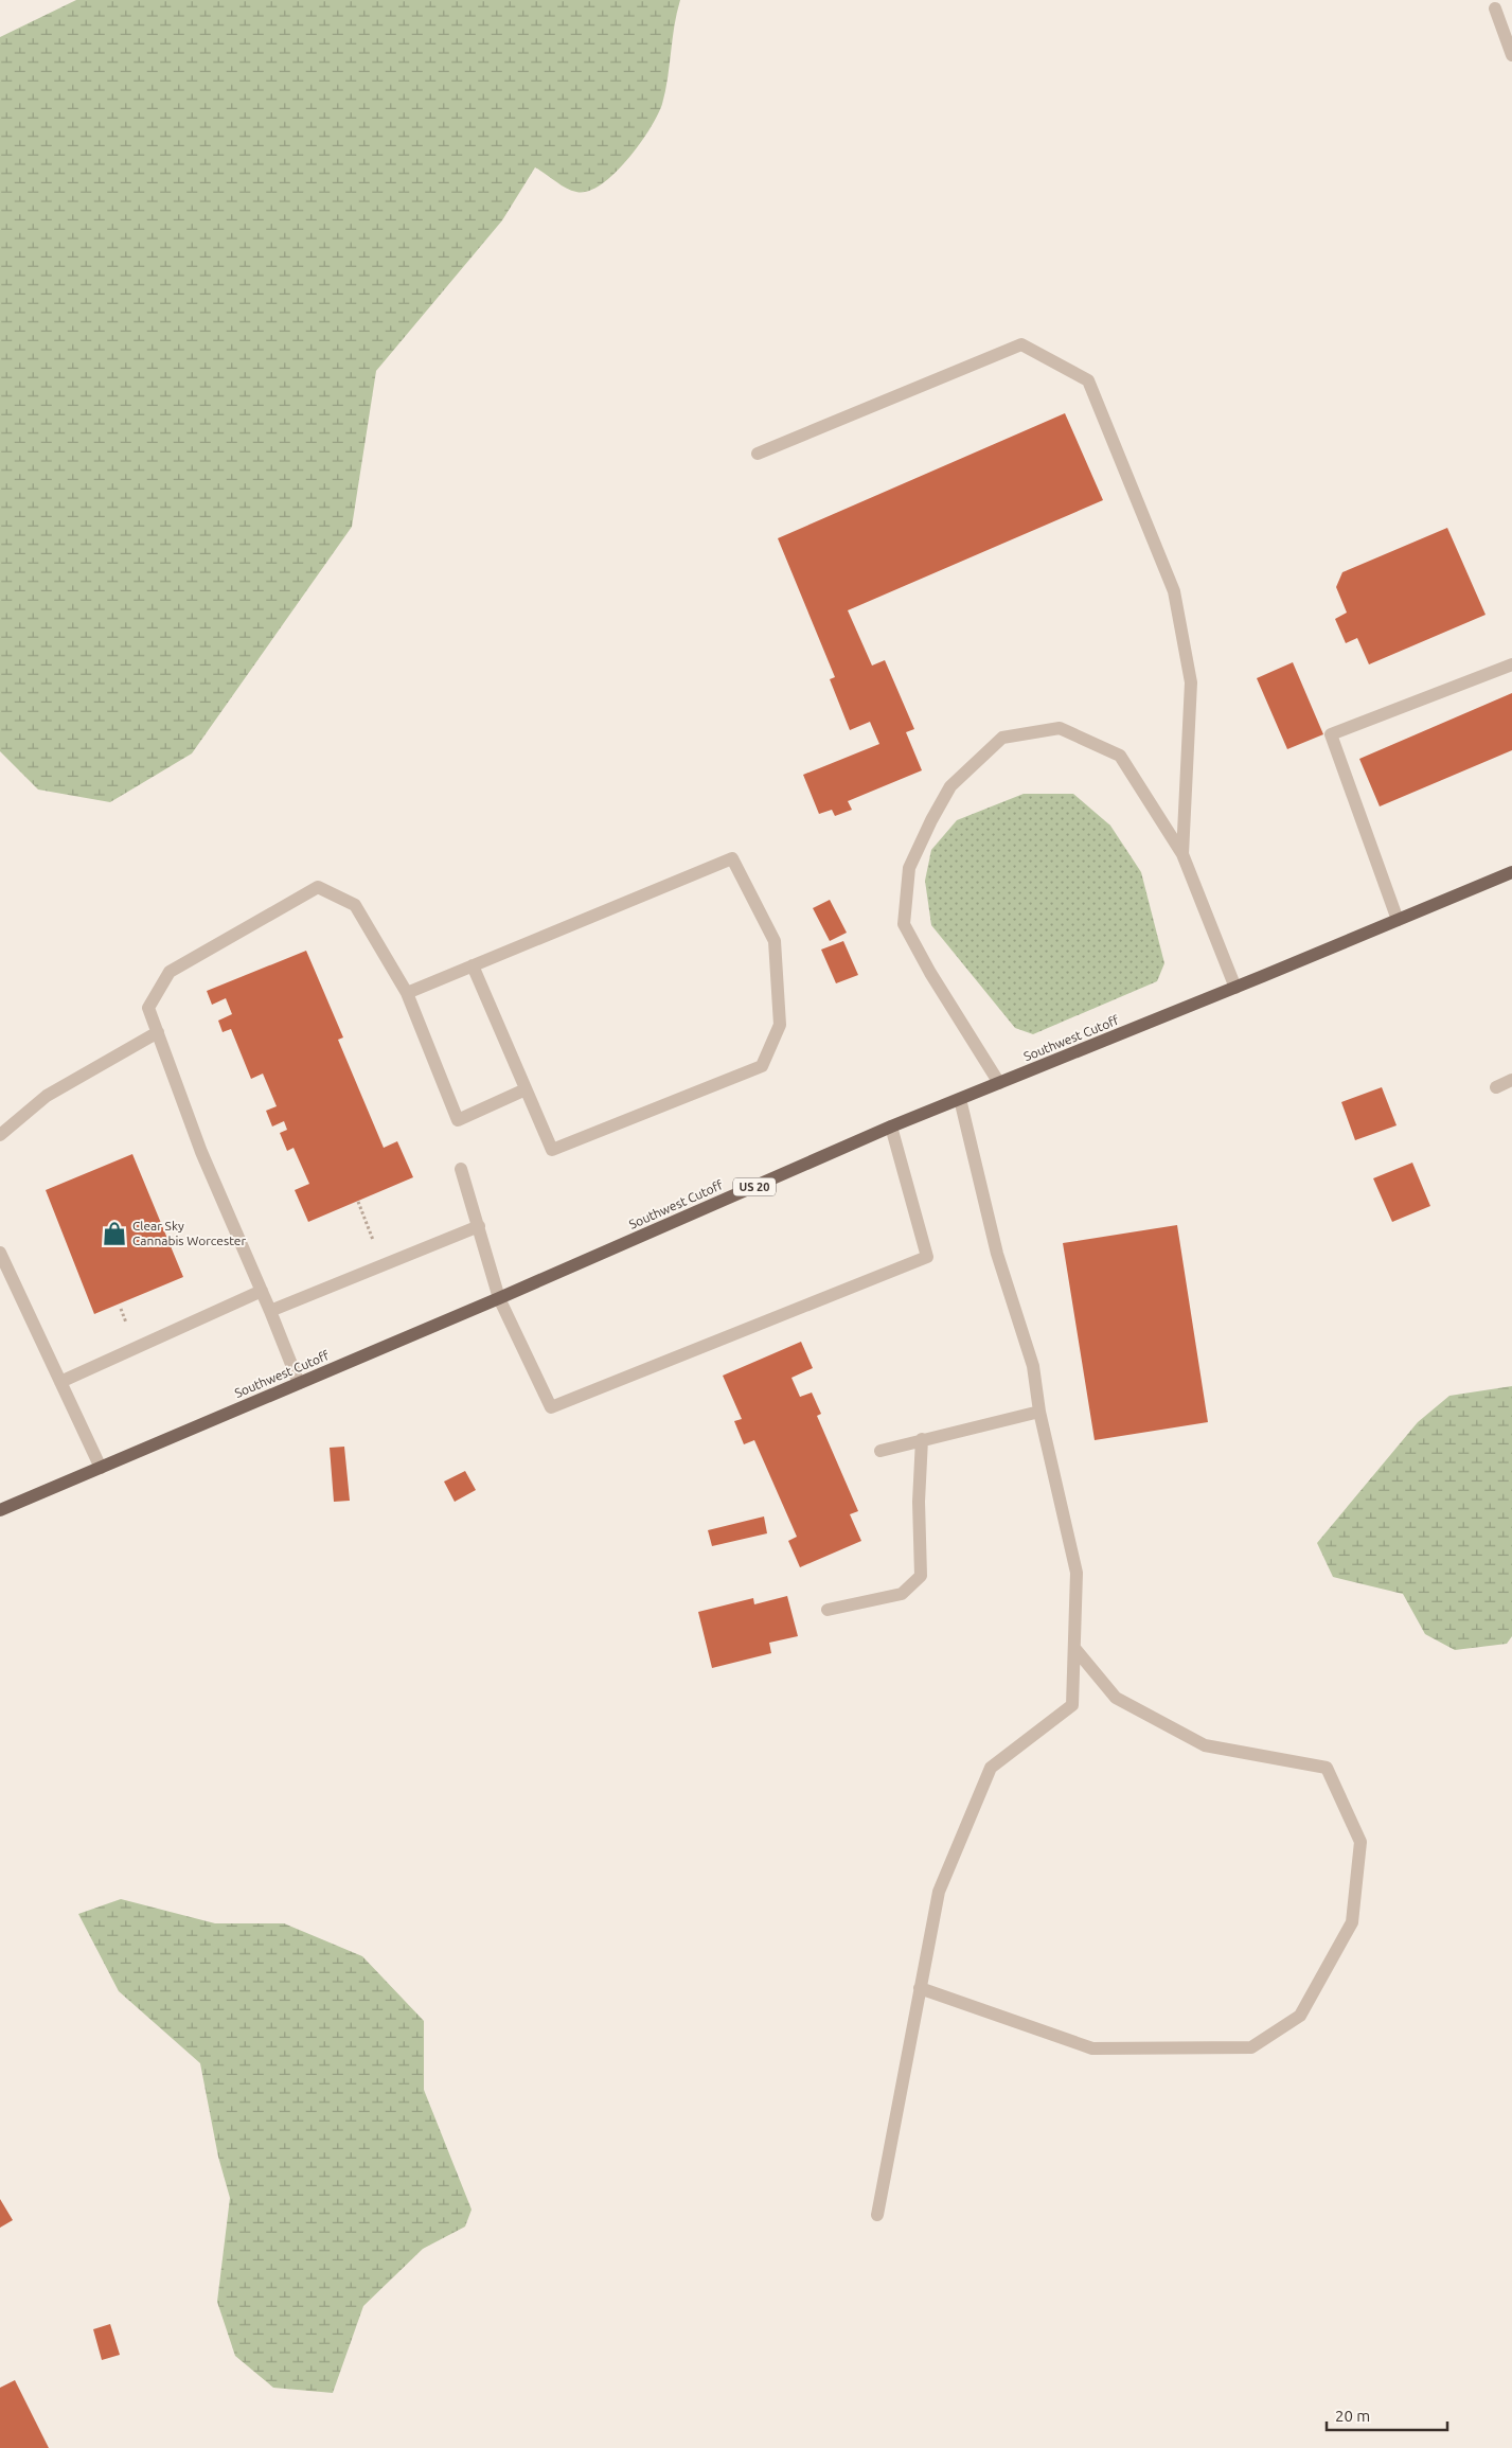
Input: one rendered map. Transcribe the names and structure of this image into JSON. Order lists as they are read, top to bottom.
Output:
{
  "streets": {
    "main road": ["Southwest Cutoff", "US 20"]
  },
  "places": {
    "shop": ["Clear Sky Cannabis Worcester"]
  },
  "scale_bar": "20 m"
}
